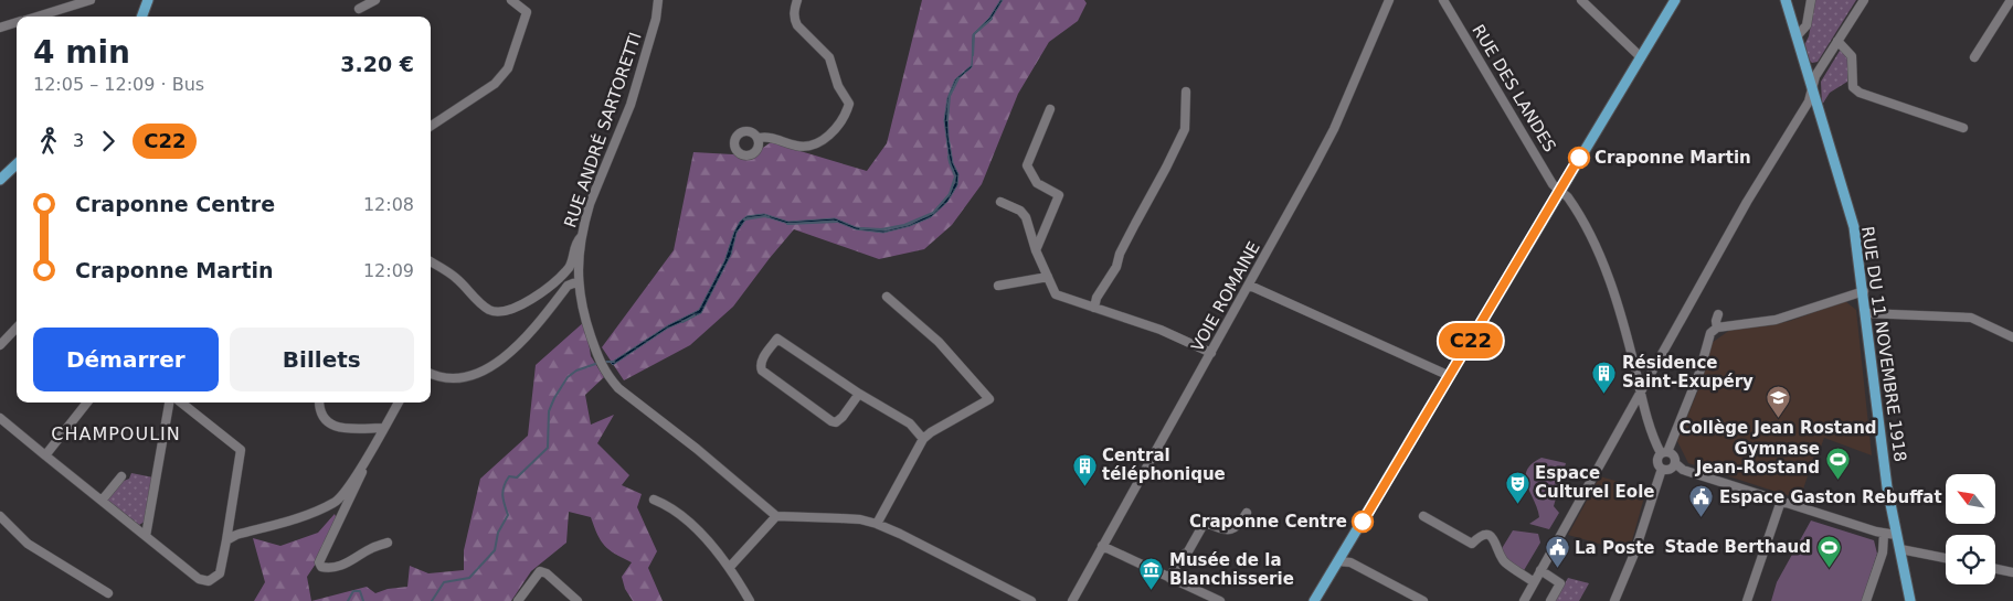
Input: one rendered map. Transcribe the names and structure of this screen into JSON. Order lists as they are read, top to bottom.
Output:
{
  "streets": {
    "main road": ["RUE DU 11 NOVEMBRE 1918"],
    "street": ["RUE DES LANDES", "RUE ANDRÉ SARTORETTI", "VOIE ROMAINE"]
  },
  "districts": ["CHAMPOULIN"],
  "places": {
    "other": ["Craponne Martin", "Craponne Centre"],
    "building": ["Résidence Saint-Exupéry", "Central téléphonique"],
    "school or university": ["Collège Jean Rostand"],
    "sports": ["Gymnase Jean-Rostand", "Stade Berthaud"],
    "theatre": ["Espace Culturel Eole"],
    "public building": ["Espace Gaston Rebuffat", "La Poste"],
    "museum": ["Musée de la Blanchisserie"]
  },
  "lines": ["bus line C22"],
  "north": "top left",
  "page": {
    "on_map": "C22",
    "heading": ["4 min", "12:05 – 12:09 · Bus", "3.20 €"],
    "legs": ["3", "C22"],
    "list": [
      {
        "name": "Craponne Centre",
        "value": "12:08"
      },
      {
        "name": "Craponne Martin",
        "value": "12:09"
      }
    ],
    "buttons": ["Démarrer", "Billets"]
  }
}
